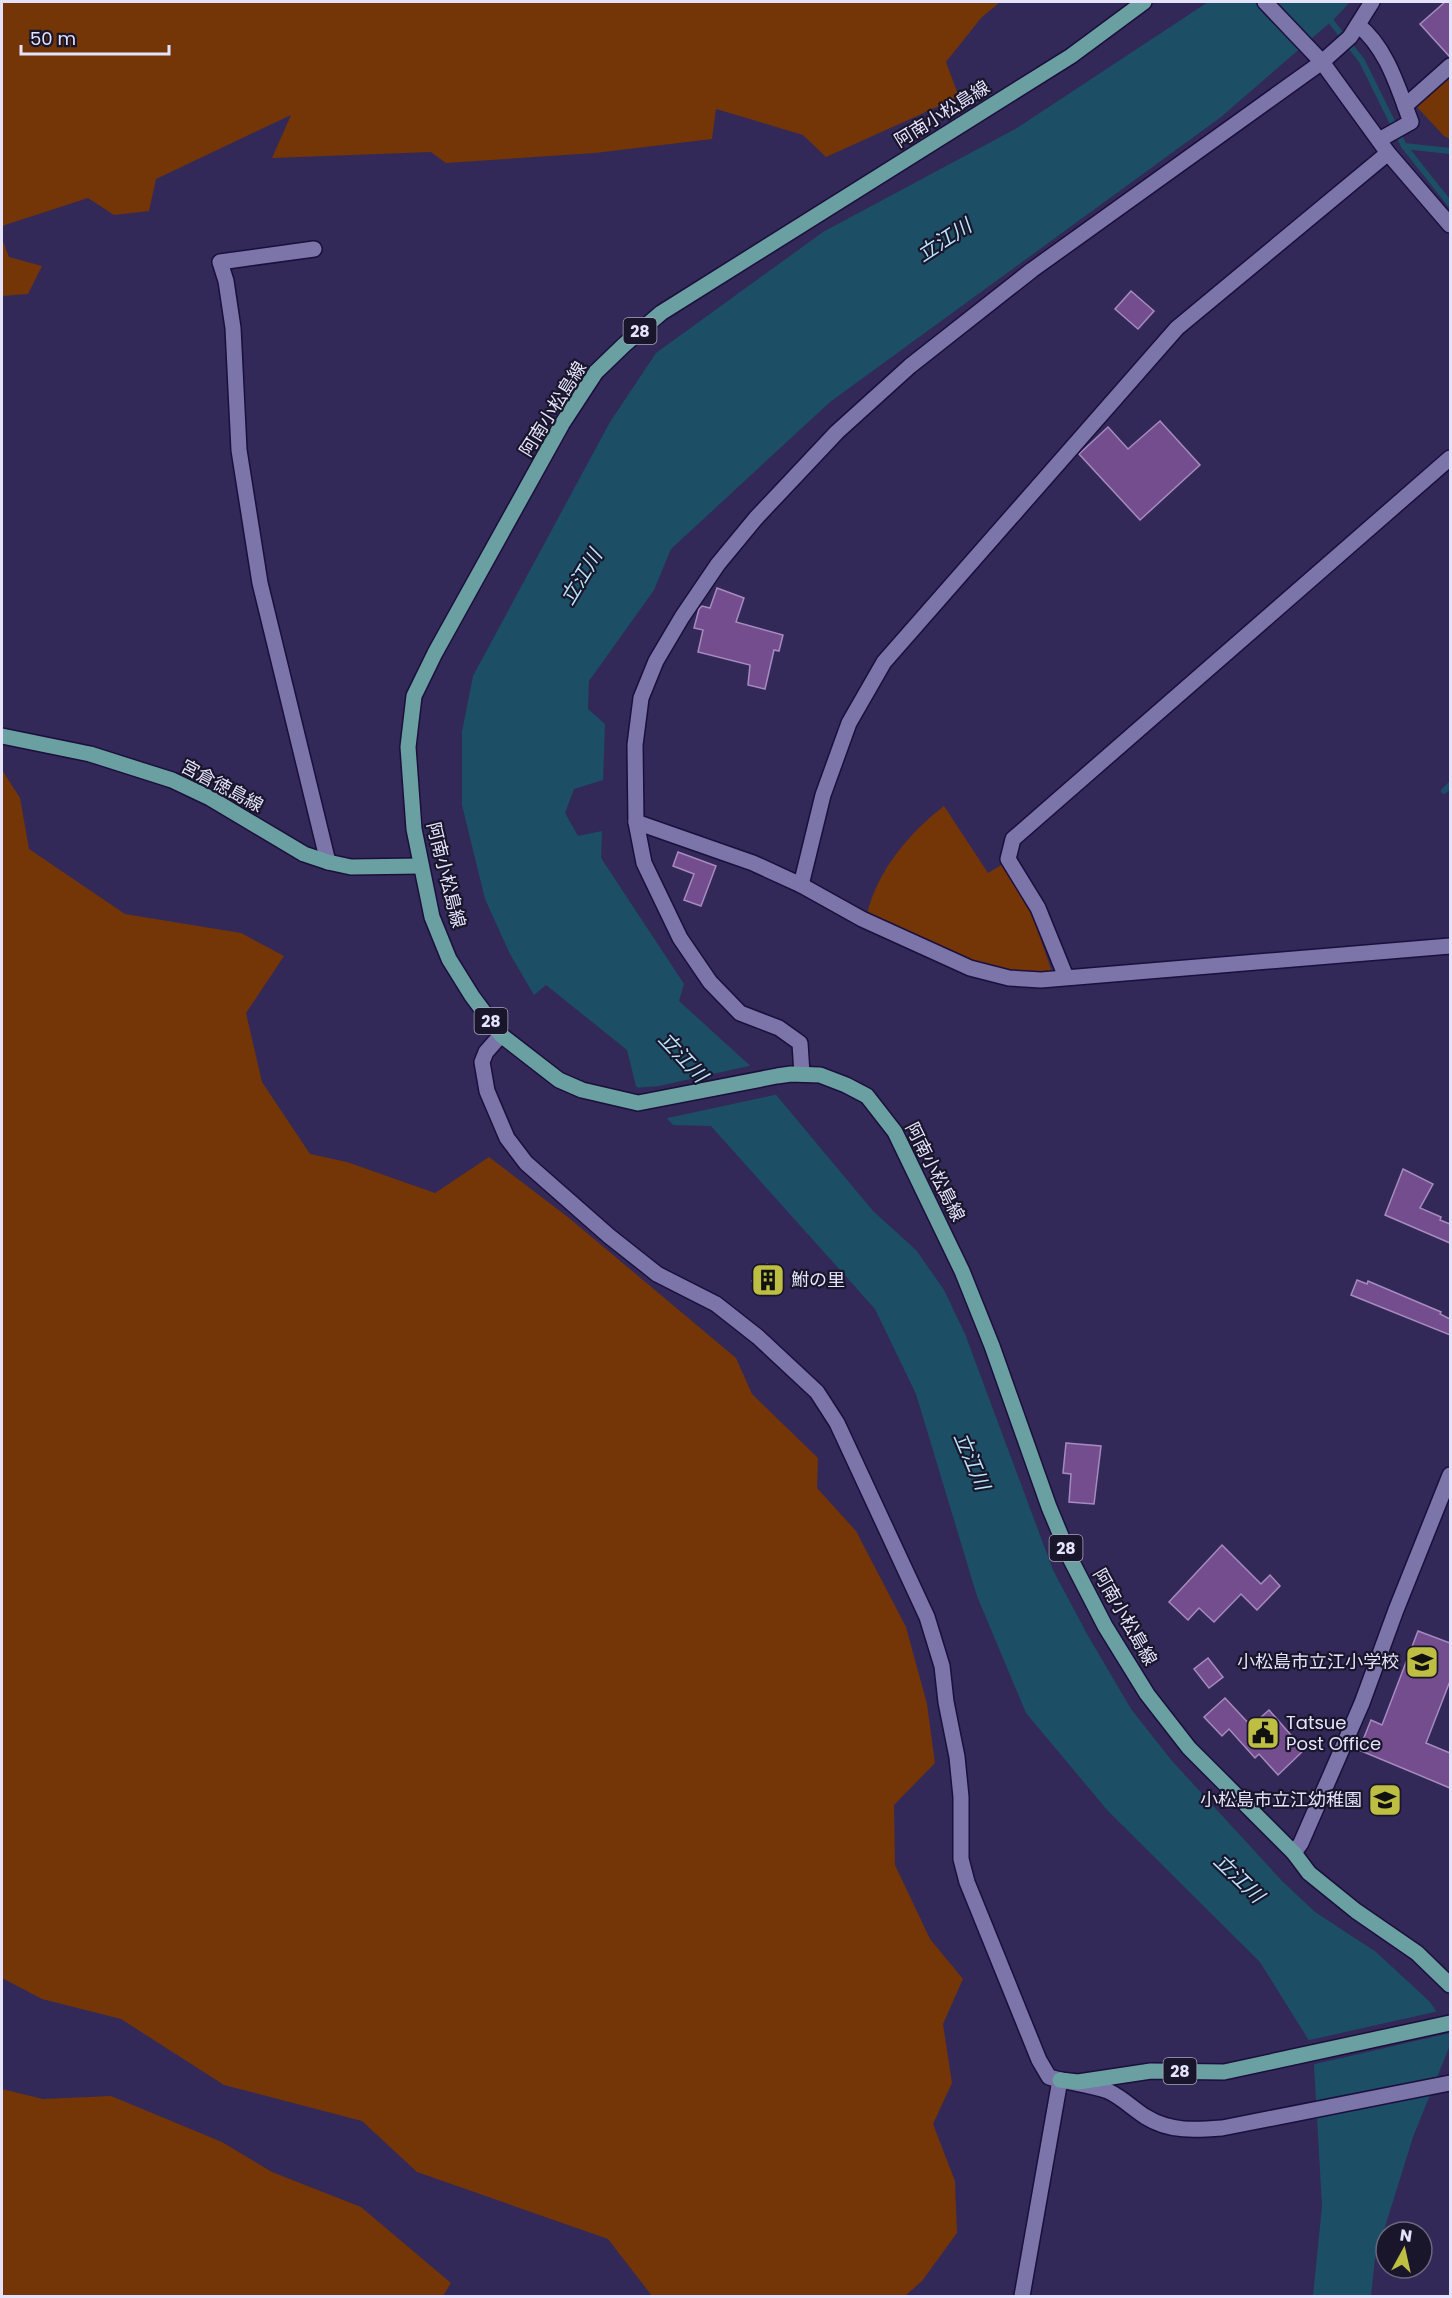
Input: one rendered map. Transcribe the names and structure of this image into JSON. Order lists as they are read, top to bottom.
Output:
{
  "streets": {
    "main road": ["阿南小松島線", "28", "宮倉徳島線"]
  },
  "crossings": [
    ["阿南小松島線", "宮倉徳島線"]
  ],
  "water": ["立江川"],
  "places": {
    "building": ["鮒の里"],
    "school or university": ["小松島市立江小学校", "小松島市立江幼稚園"],
    "public building": ["Tatsue Post Office"]
  },
  "scale_bar": "50 m",
  "north": "top"
}
